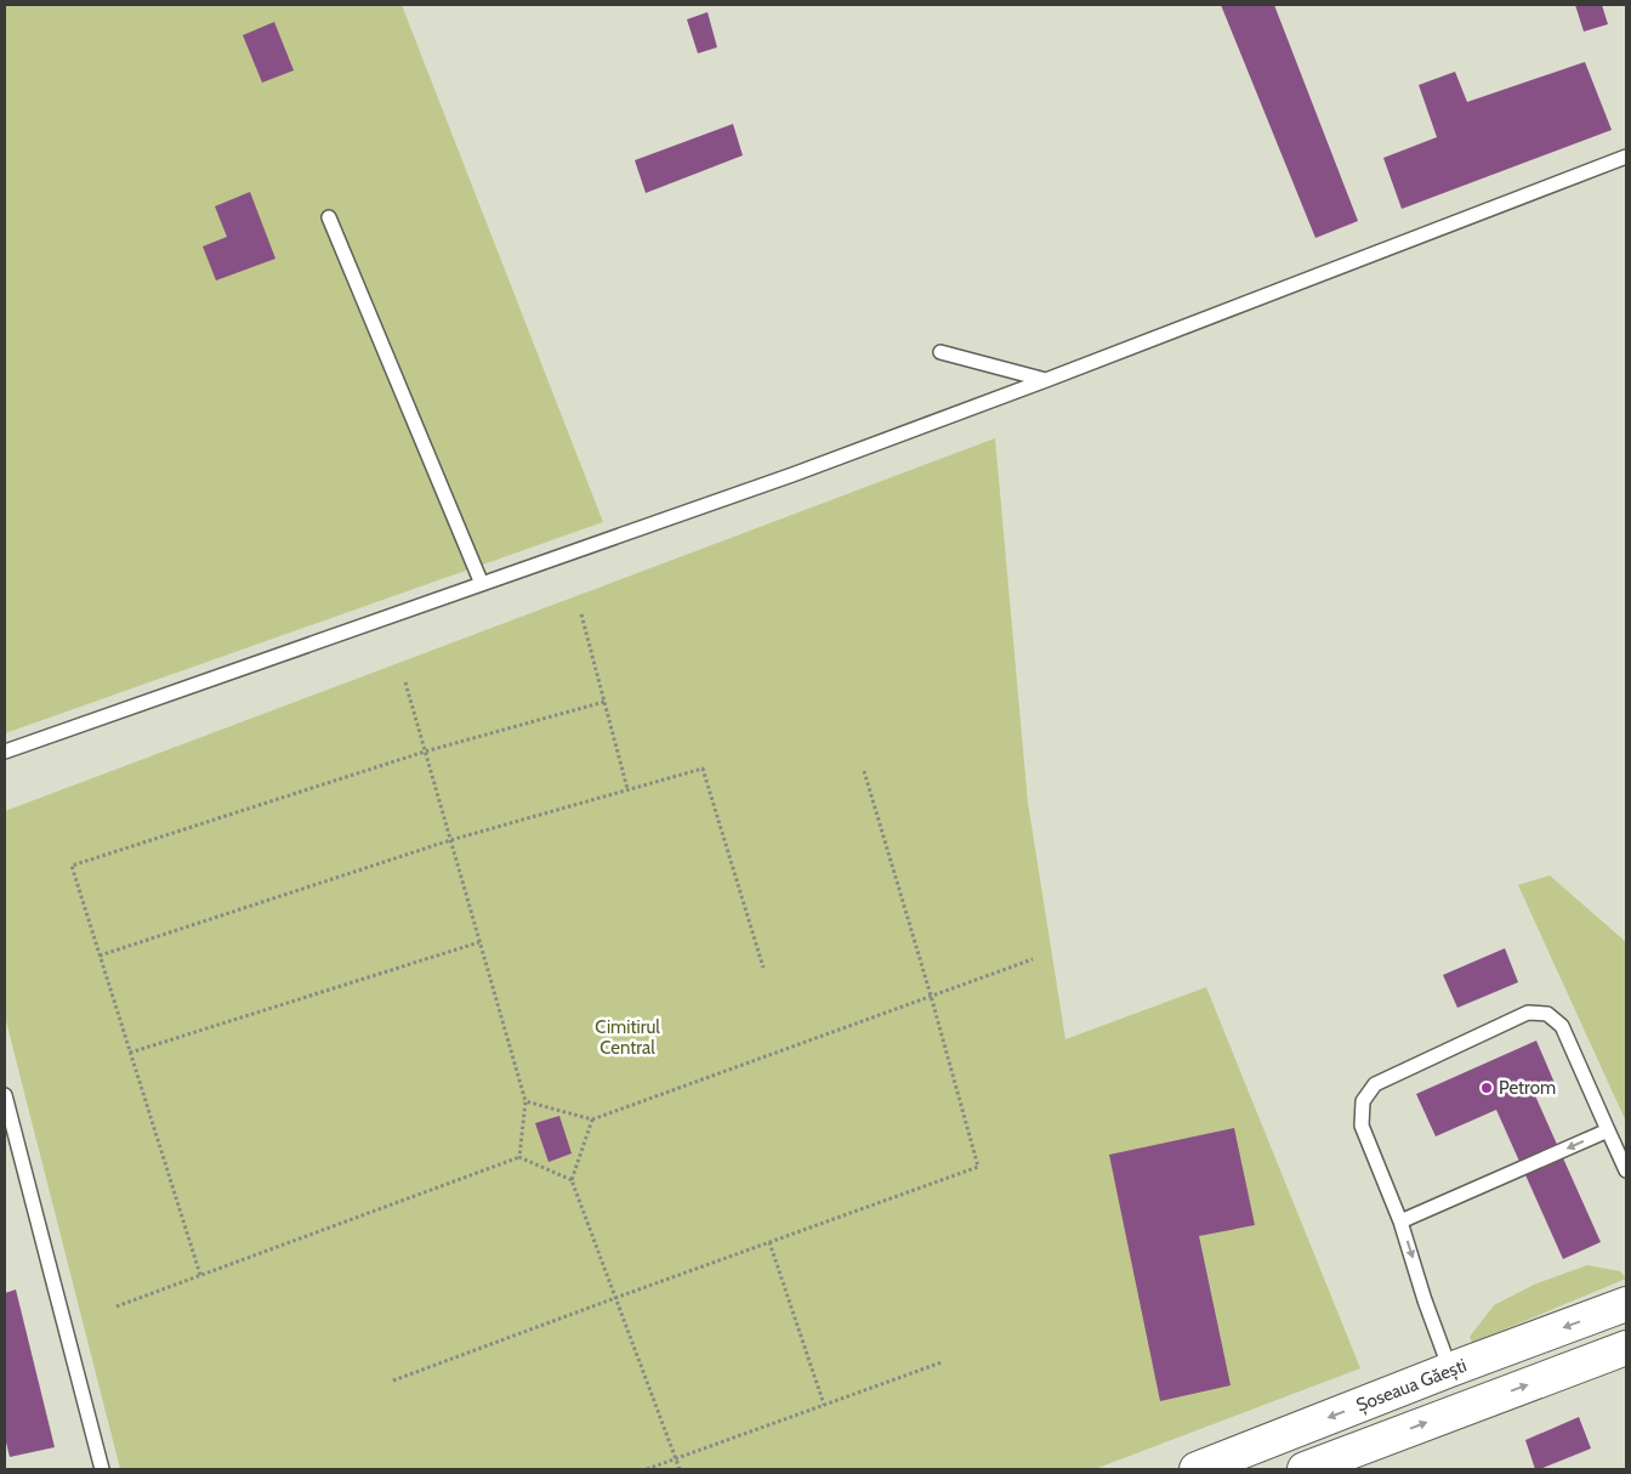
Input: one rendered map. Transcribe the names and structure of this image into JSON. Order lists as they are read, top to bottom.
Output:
{
  "streets": {
    "main road": ["Șoseaua Găești"]
  },
  "parks": ["Cimitirul Central"],
  "places": ["Petrom"]
}
